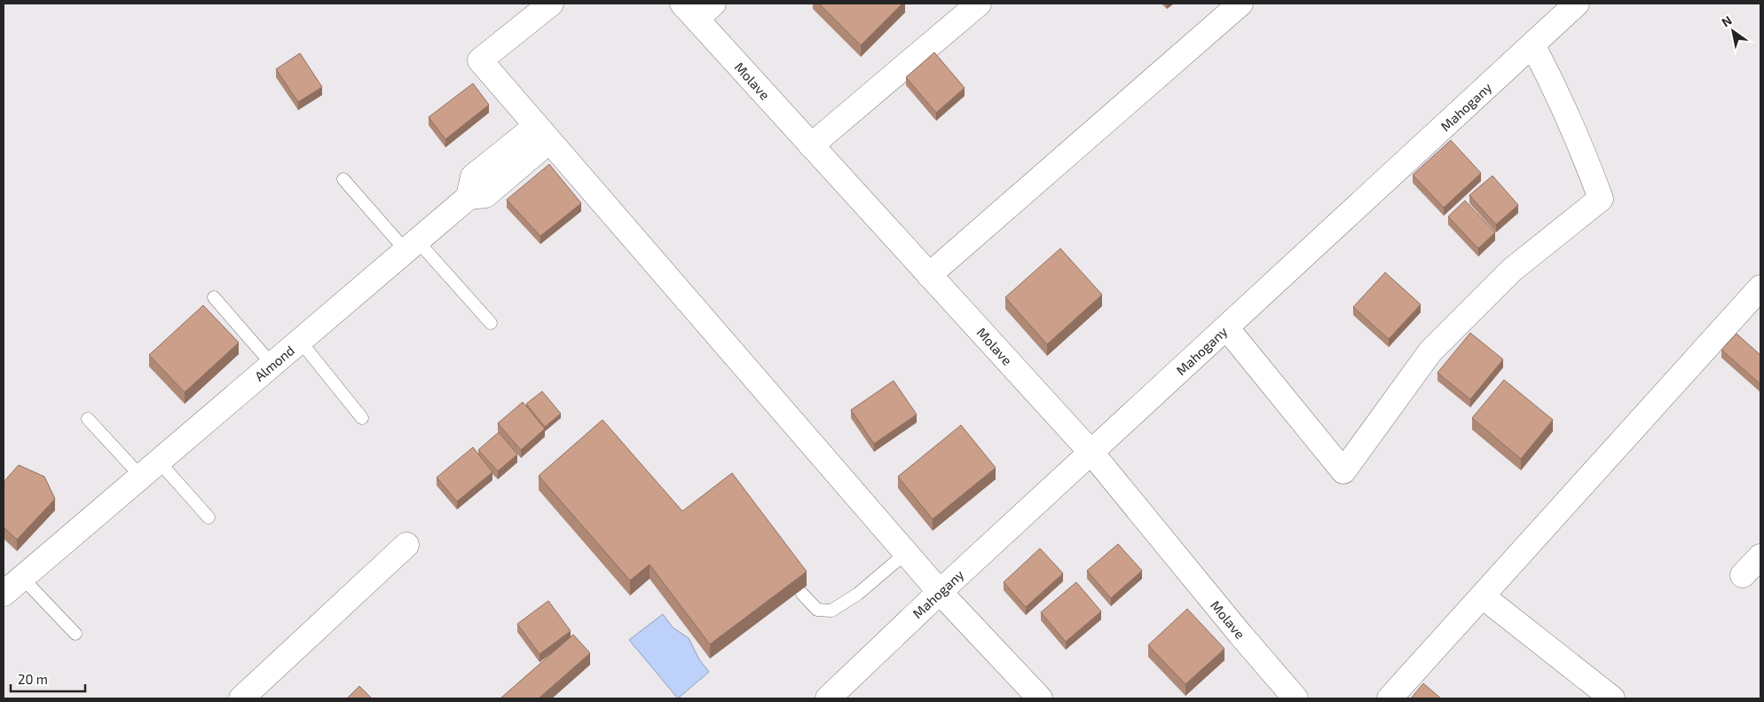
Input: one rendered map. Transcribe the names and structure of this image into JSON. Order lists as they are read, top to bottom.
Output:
{
  "streets": {
    "street": ["Molave", "Mahogany", "Almond"]
  },
  "crossings": [
    ["Molave", "Mahogany"]
  ],
  "scale_bar": "20 m",
  "north": "top left"
}
